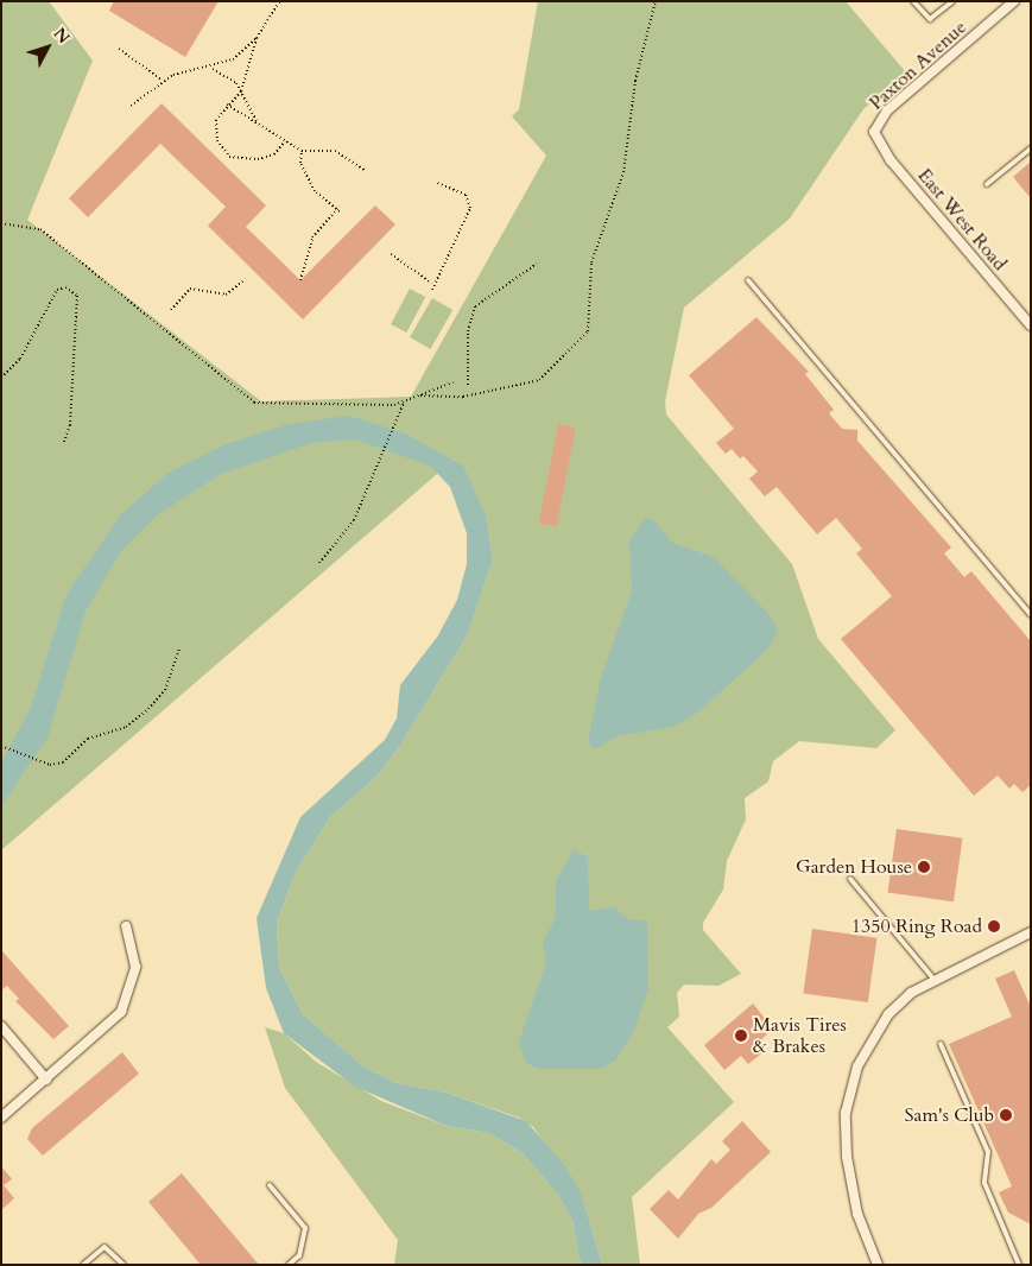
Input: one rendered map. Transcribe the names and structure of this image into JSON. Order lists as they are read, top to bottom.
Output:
{
  "streets": {
    "street": ["Paxton Avenue", "East West Road"]
  },
  "crossings": [
    ["Paxton Avenue", "East West Road"]
  ],
  "places": [
    "Garden House",
    "1350 Ring Road",
    "Mavis Tires & Brakes",
    "Sam's Club"
  ],
  "north": "top right"
}
